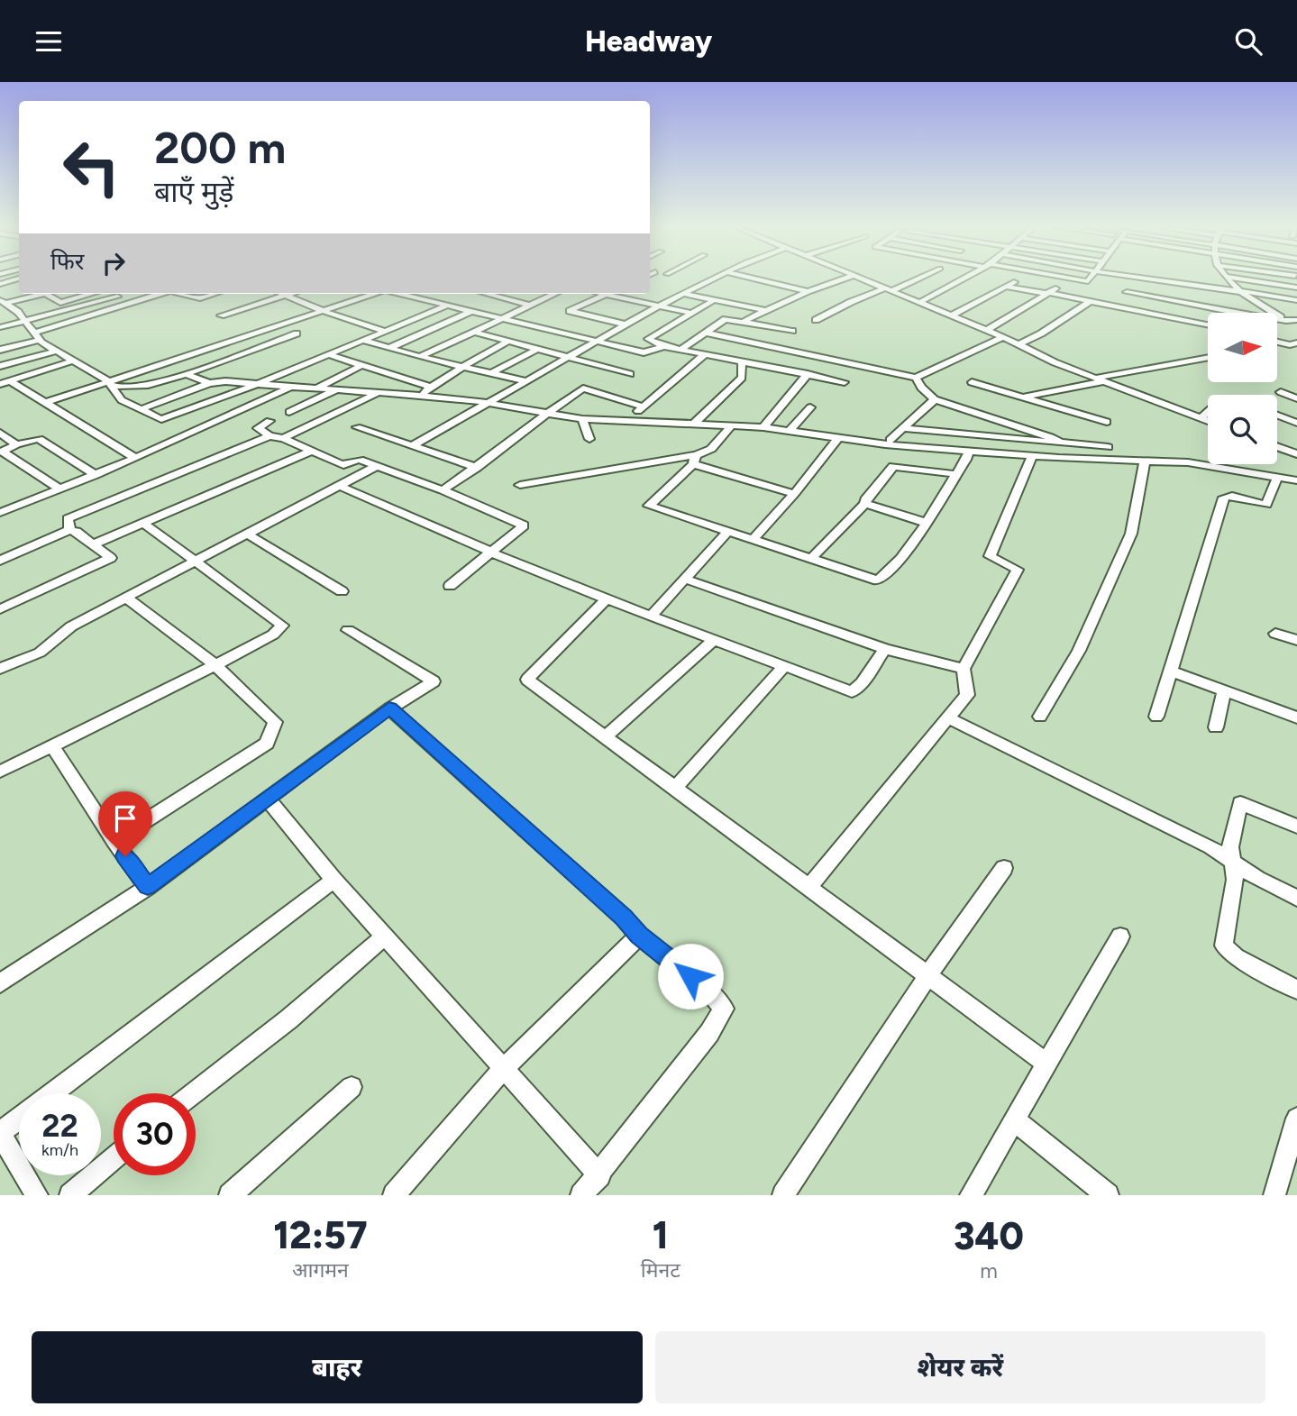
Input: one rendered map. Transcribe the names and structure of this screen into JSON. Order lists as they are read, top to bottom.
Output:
{
  "north": "right",
  "page": {
    "header": "Headway",
    "turn": ["200 m", "बाएँ मुड़ें"],
    "then": "फिर",
    "speed": "22 km/h",
    "limit": "30",
    "eta": [
      "12:57",
      "आगमन",
      "1",
      "मिनट",
      "340",
      "m"
    ],
    "buttons": ["बाहर", "शेयर करें"]
  }
}
